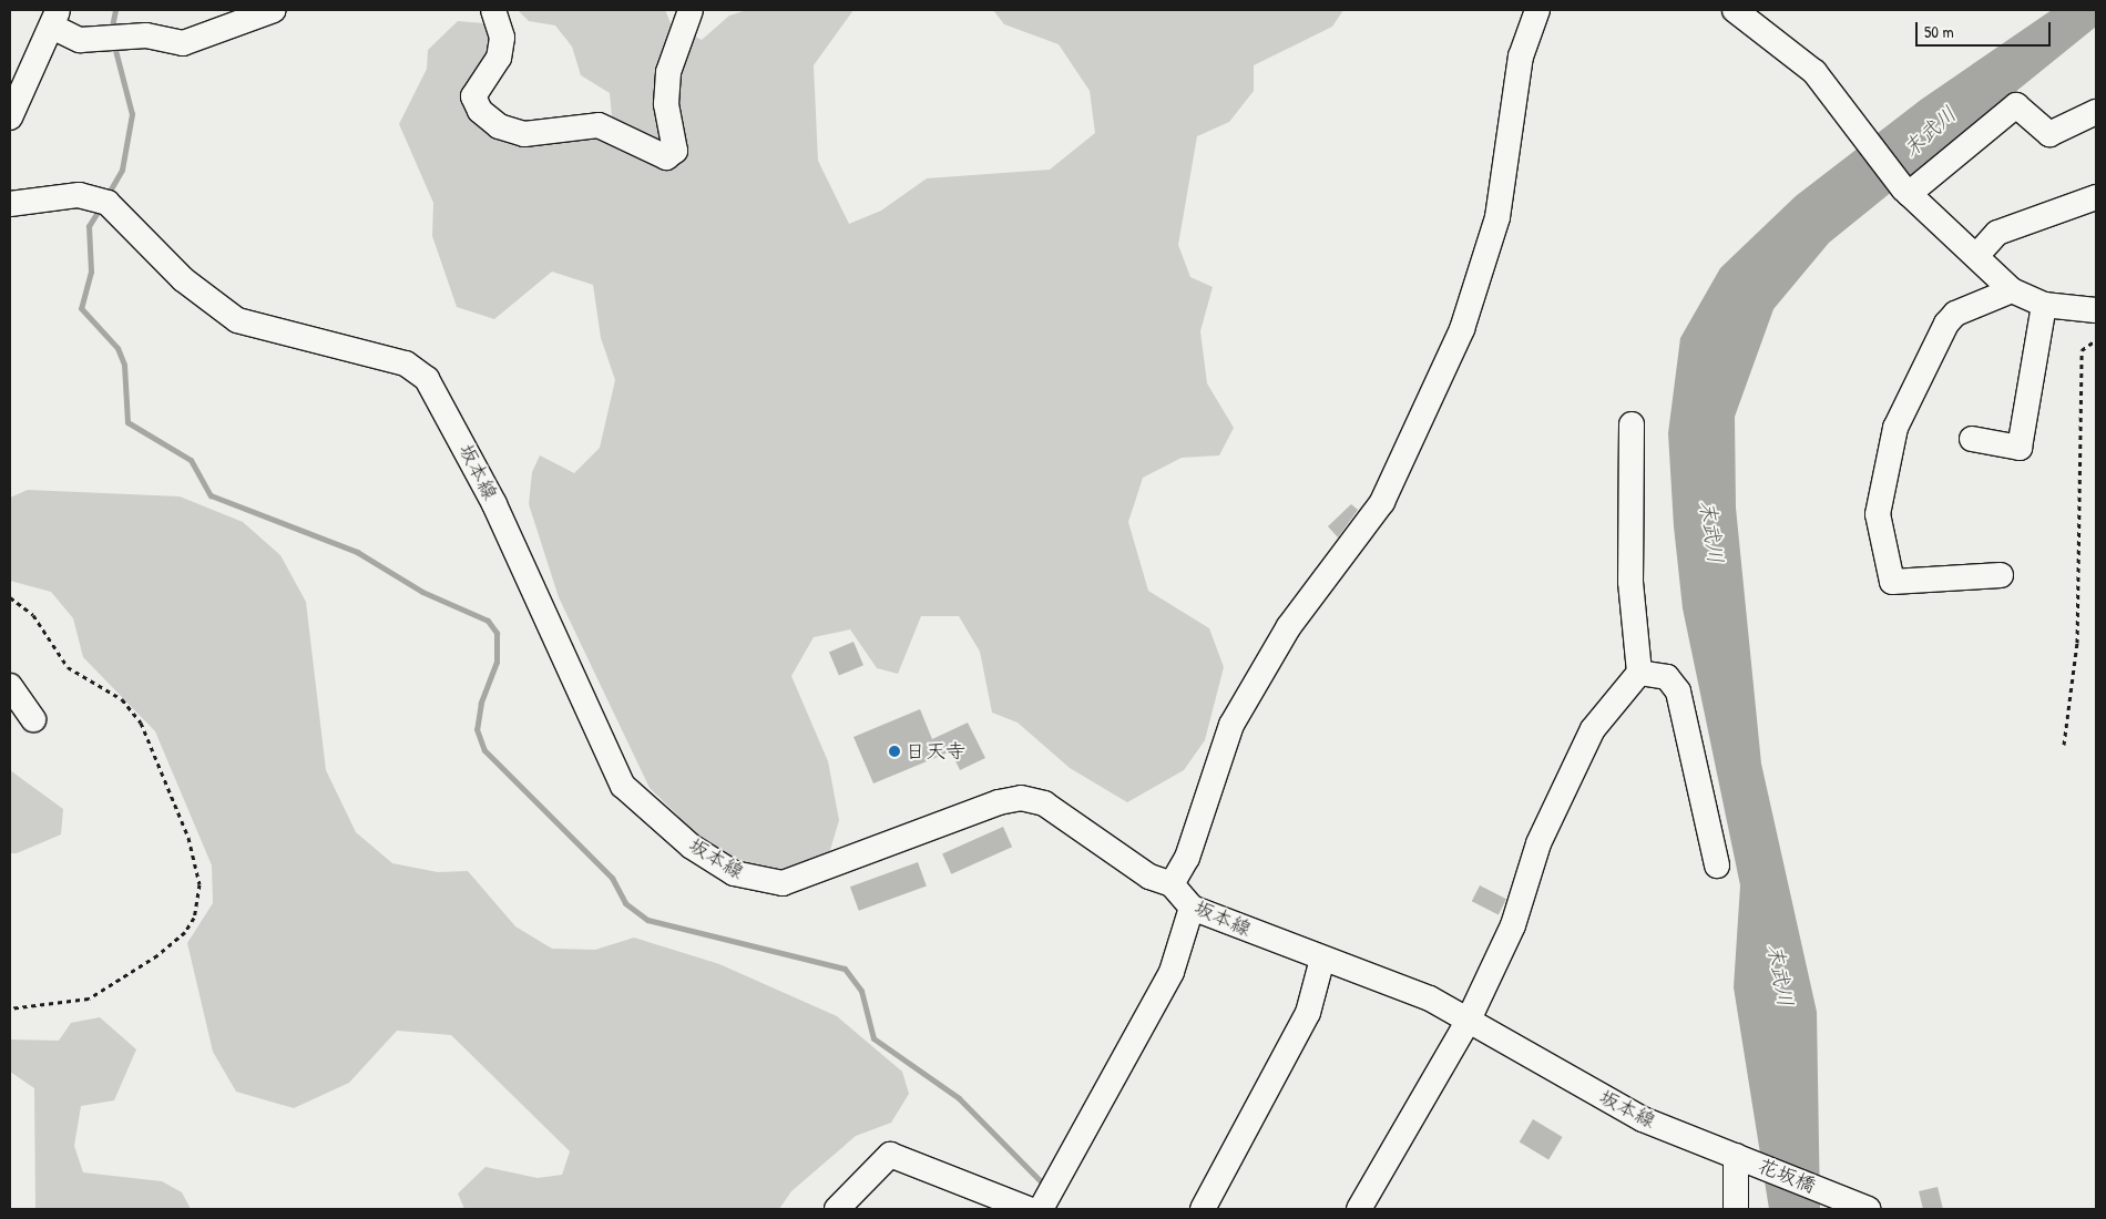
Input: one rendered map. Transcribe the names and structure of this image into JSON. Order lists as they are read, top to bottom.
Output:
{
  "streets": {
    "street": ["坂本線", "花坂橋"]
  },
  "crossings": [
    ["坂本線", "花坂橋"]
  ],
  "water": ["末武川"],
  "places": ["日天寺"],
  "scale_bar": "50 m"
}
